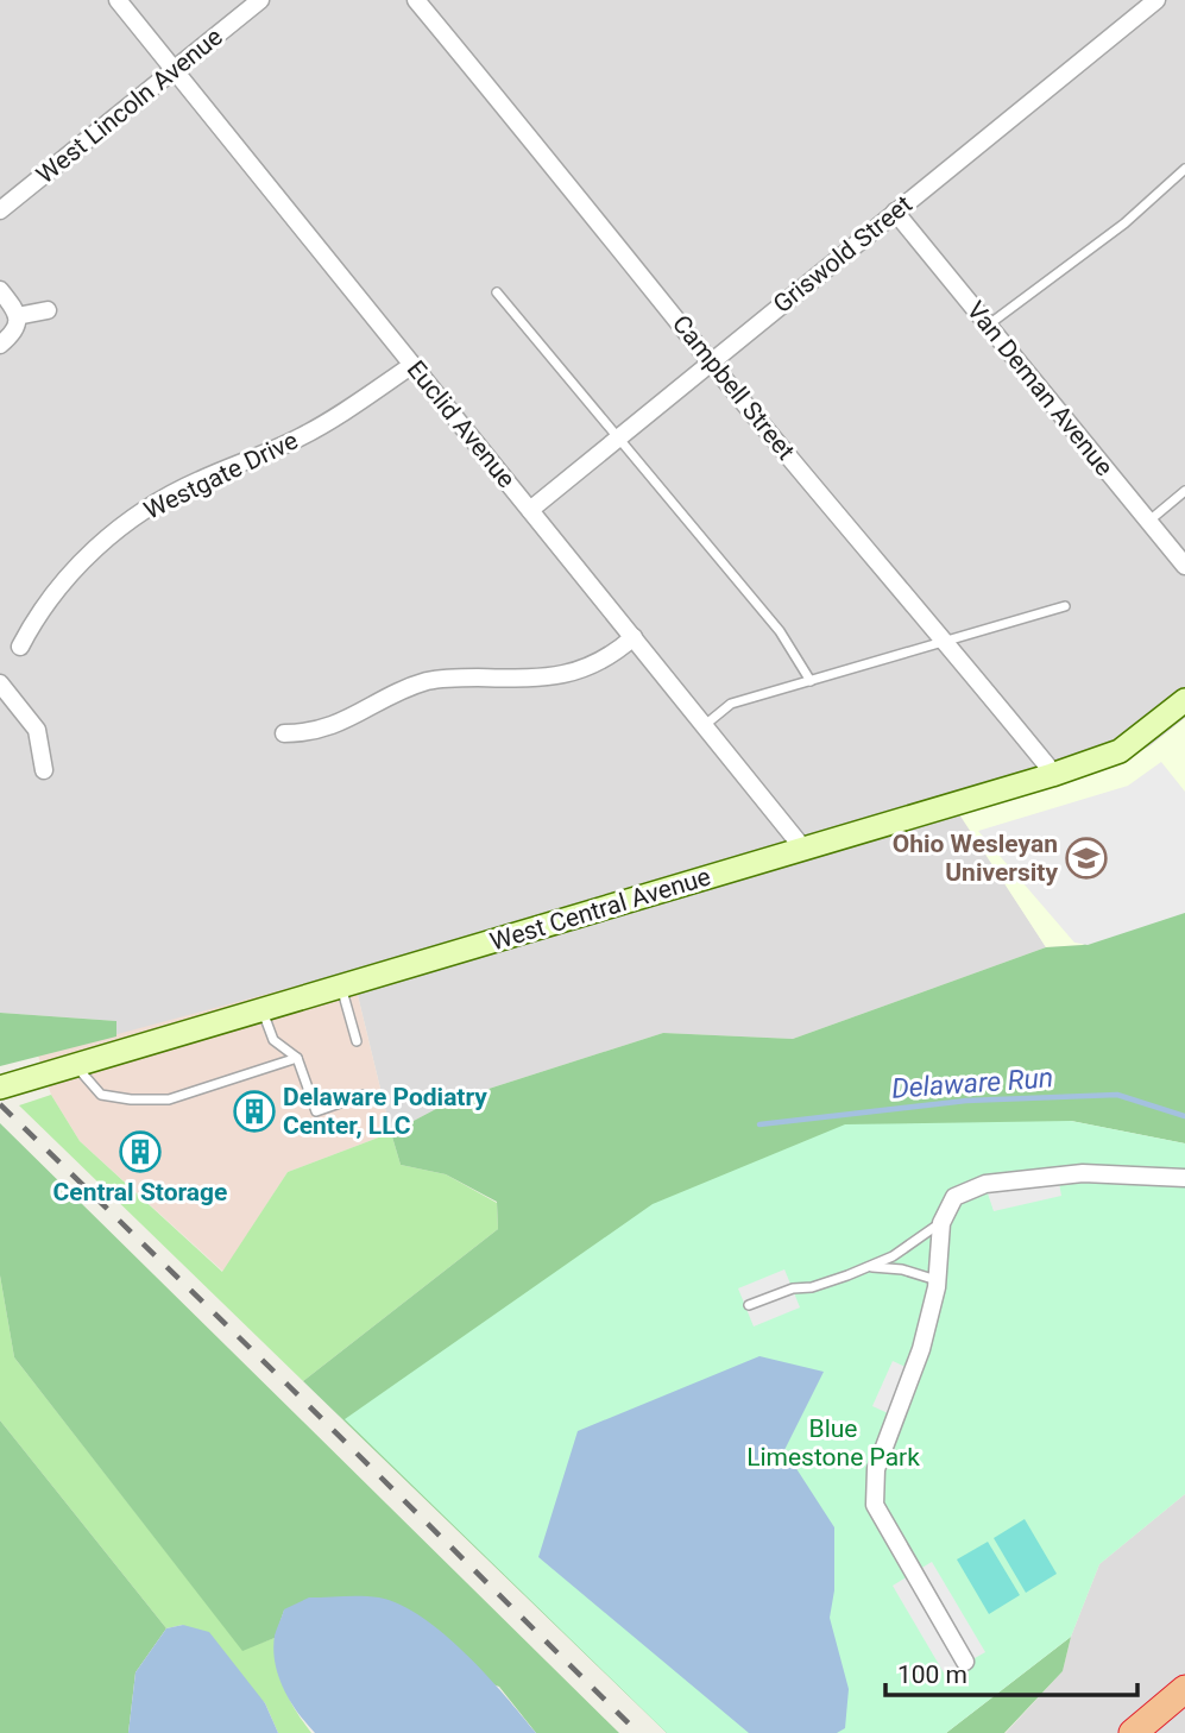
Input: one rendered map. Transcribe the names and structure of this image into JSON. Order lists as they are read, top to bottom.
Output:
{
  "streets": {
    "main road": ["West Central Avenue"],
    "street": [
      "West Lincoln Avenue",
      "Griswold Street",
      "Campbell Street",
      "Van Deman Avenue",
      "Euclid Avenue",
      "Westgate Drive"
    ]
  },
  "crossings": [
    ["West Lincoln Avenue", "Euclid Avenue"],
    ["Griswold Street", "Campbell Street"],
    ["Griswold Street", "Van Deman Avenue"],
    ["Griswold Street", "Euclid Avenue"],
    ["Campbell Street", "West Central Avenue"],
    ["Euclid Avenue", "Westgate Drive"],
    ["Euclid Avenue", "West Central Avenue"]
  ],
  "water": ["Delaware Run"],
  "parks": ["Blue Limestone Park"],
  "places": {
    "school or university": ["Ohio Wesleyan University"],
    "building": ["Delaware Podiatry Center, LLC", "Central Storage"]
  },
  "scale_bar": "100 m"
}
